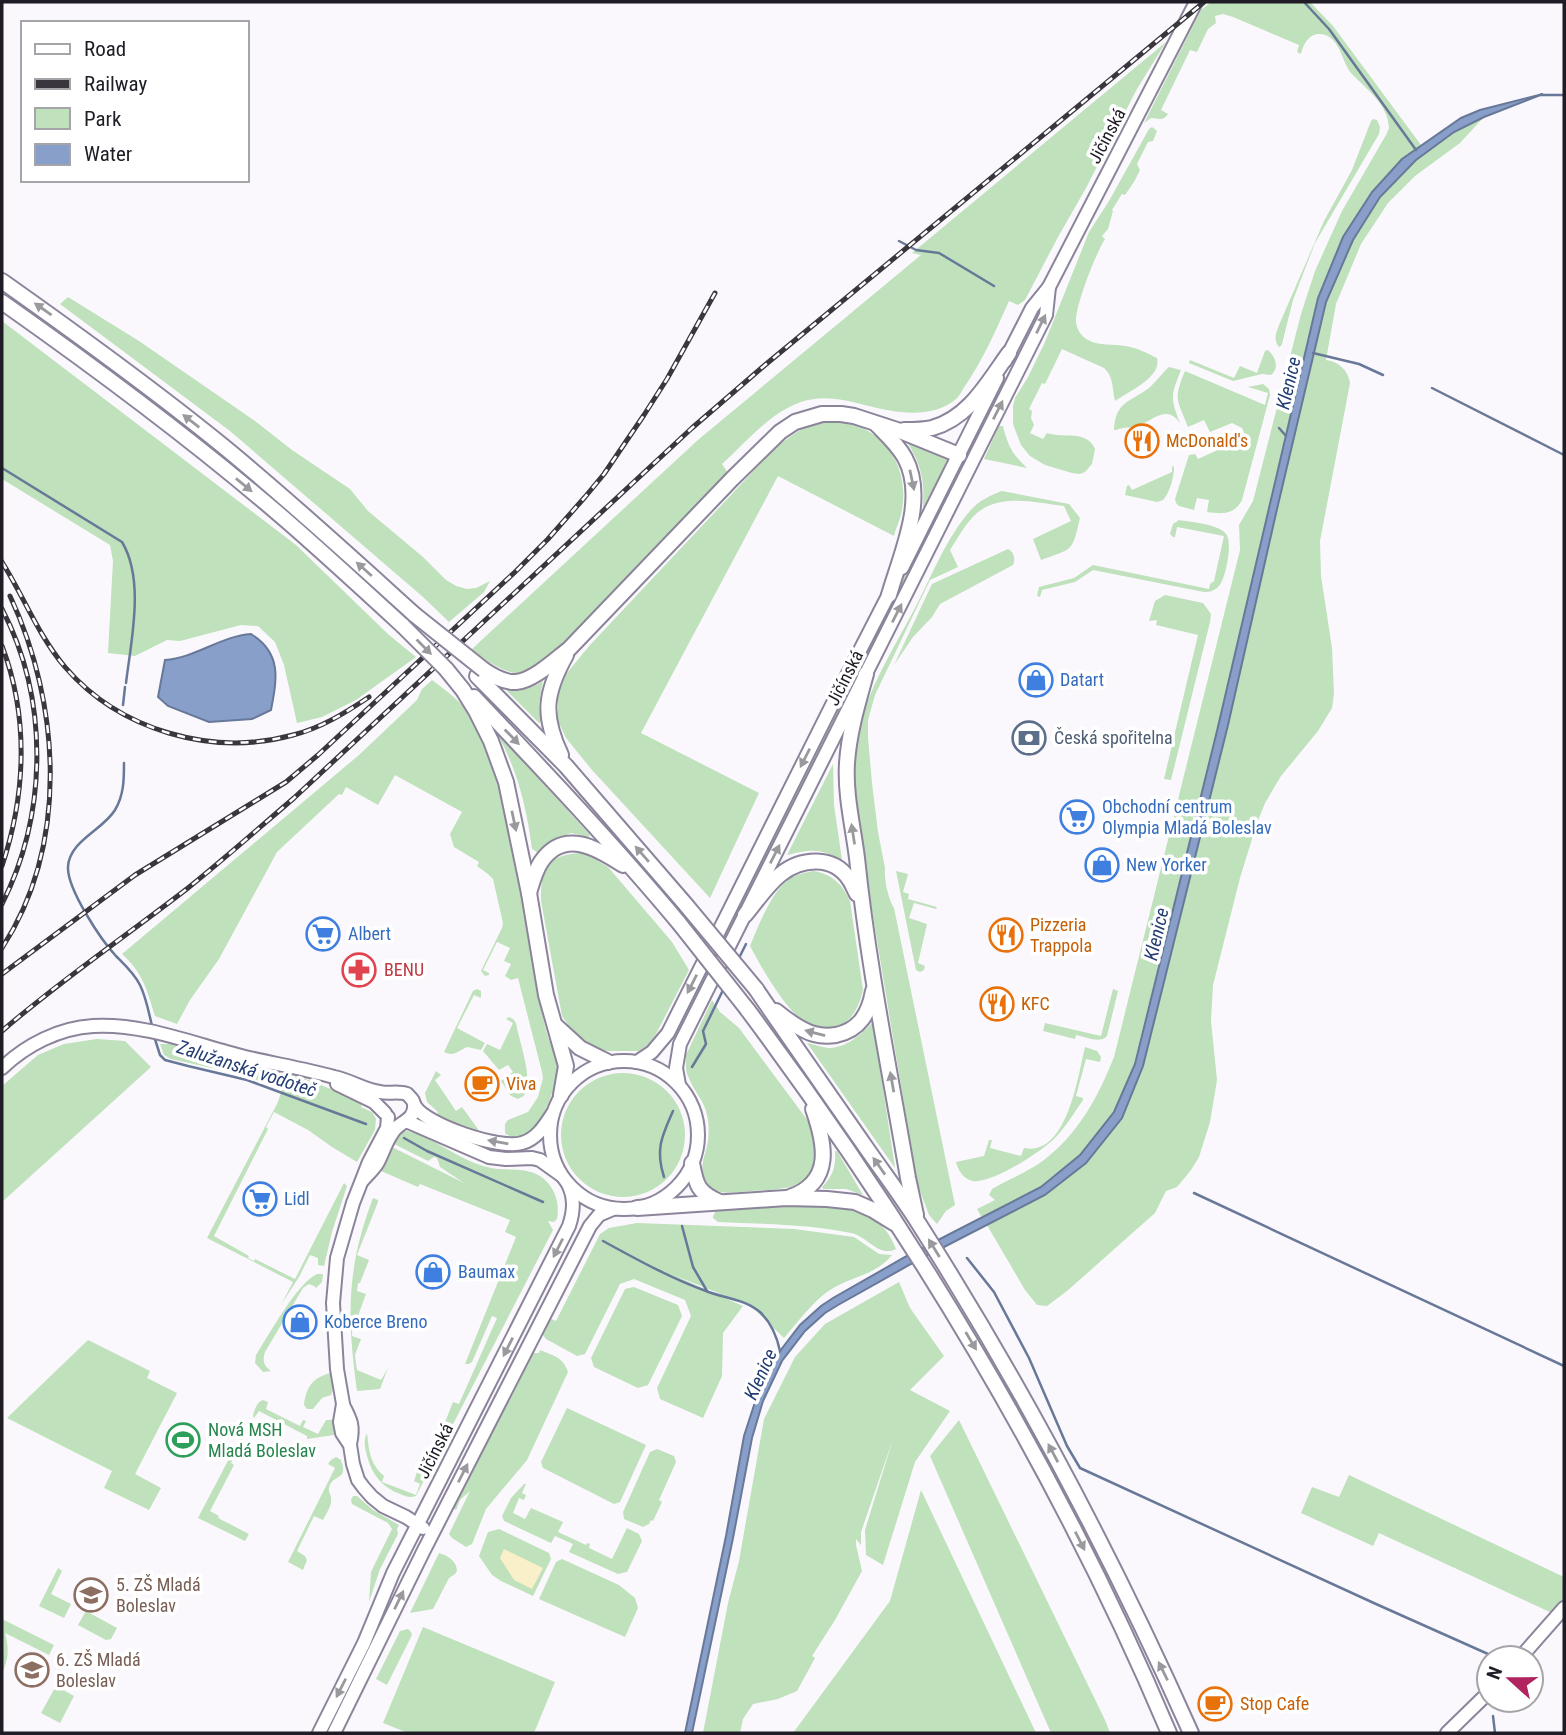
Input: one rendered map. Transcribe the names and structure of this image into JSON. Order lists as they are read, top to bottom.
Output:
{
  "streets": {
    "street": ["Jičínská"]
  },
  "water": ["Klenice", "Zalužanská vodoteč"],
  "places": {
    "restaurant": ["McDonald's", "Pizzeria Trappola", "KFC"],
    "shop": [
      "Datart",
      "New Yorker",
      "Baumax",
      "Koberce Breno"
    ],
    "bank": ["Česká spořitelna"],
    "supermarket": ["Obchodní centrum Olympia Mladá Boleslav", "Albert", "Lidl"],
    "pharmacy": ["BENU"],
    "cafe": ["Viva", "Stop Cafe"],
    "sports": ["Nová MSH Mladá Boleslav"],
    "school or university": ["5. ZŠ Mladá Boleslav", "6. ZŠ Mladá Boleslav"]
  },
  "legend": [
    "Road",
    "Railway",
    "Park",
    "Water"
  ],
  "north": "left"
}
